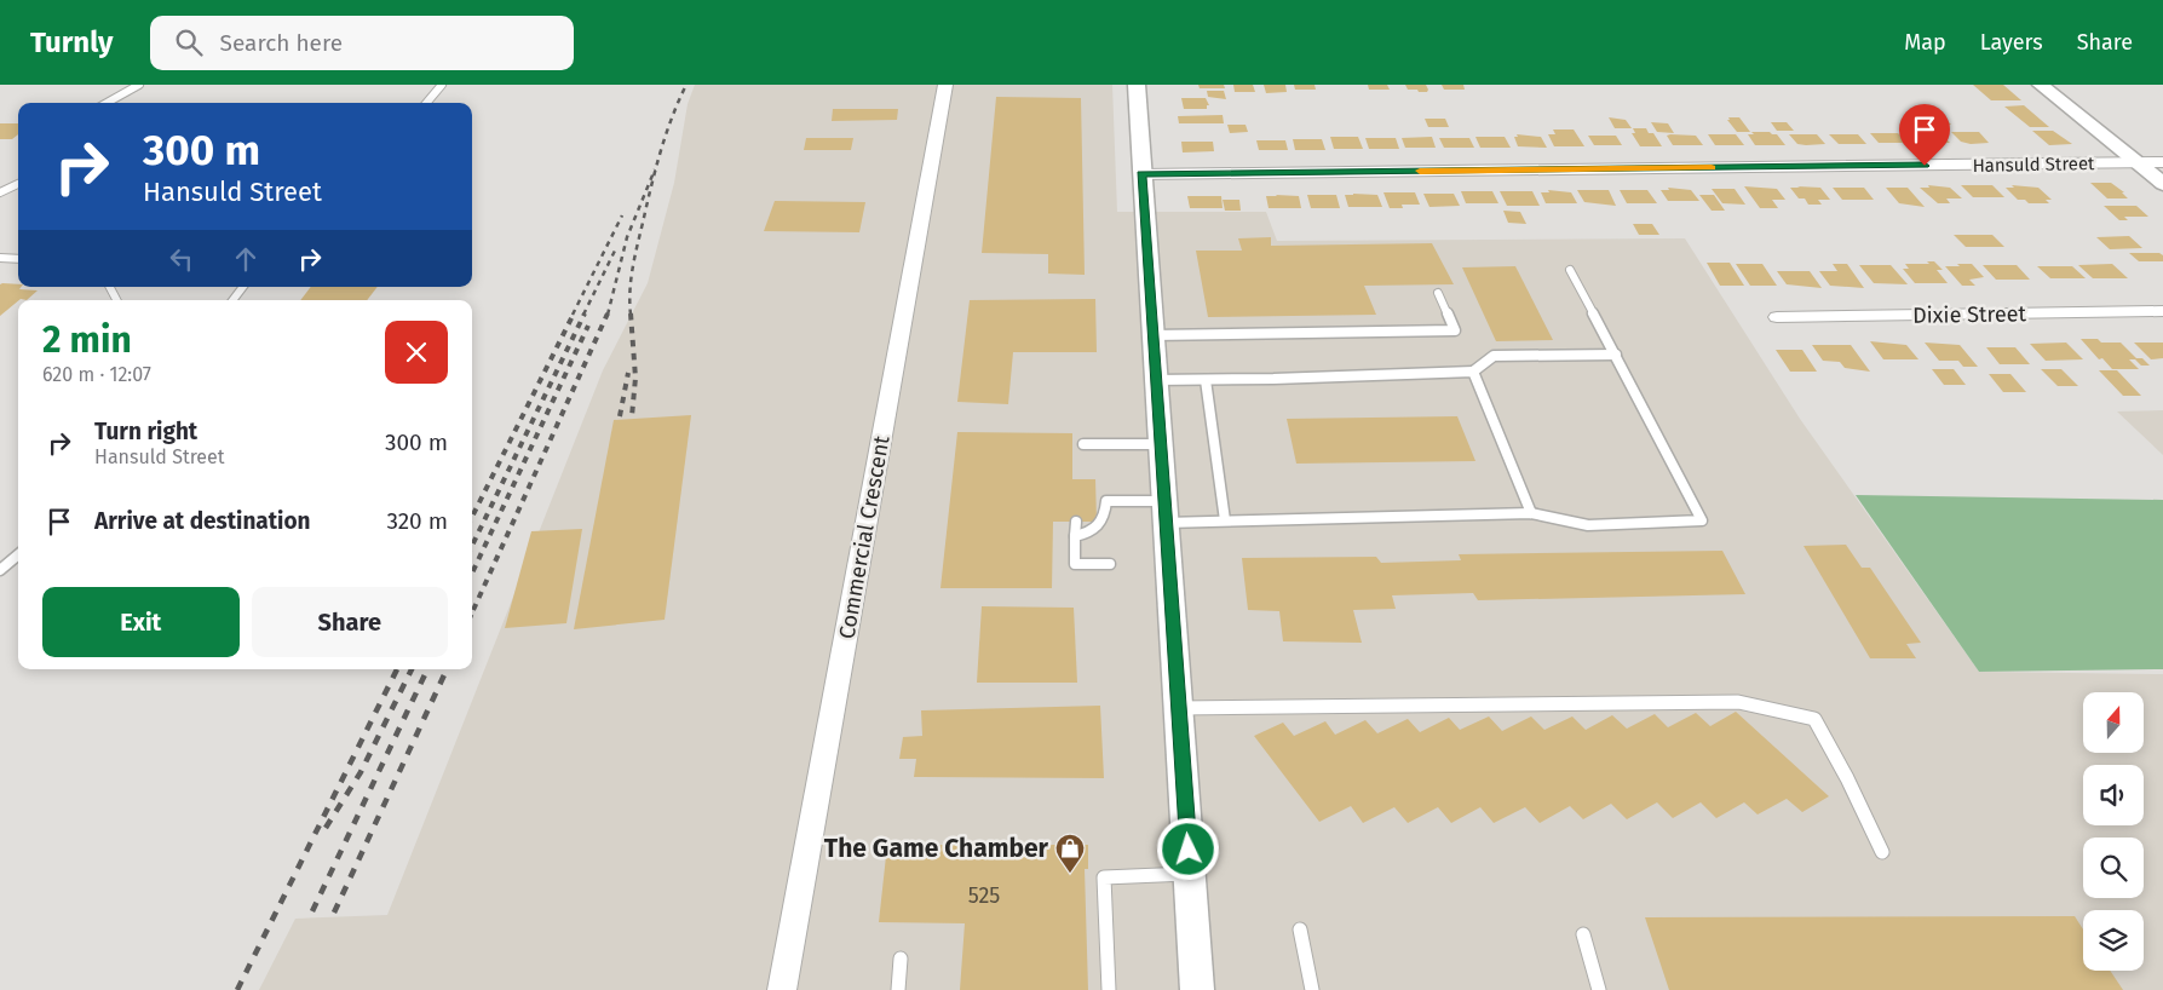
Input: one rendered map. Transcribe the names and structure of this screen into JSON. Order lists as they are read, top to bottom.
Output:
{
  "streets": {
    "street": ["Hansuld Street", "Dixie Street", "Commercial Crescent"]
  },
  "places": {
    "shop": ["The Game Chamber"]
  },
  "house_numbers": ["525"],
  "north": "top",
  "page": {
    "header": "Turnly",
    "search": "Search here",
    "nav": ["Map", "Layers", "Share"],
    "turn": ["300 m", "Hansuld Street"],
    "heading": ["2 min", "620 m · 12:07"],
    "list": [
      {
        "name": "Turn right",
        "note": "Hansuld Street",
        "value": "300 m"
      },
      {
        "name": "Arrive at destination",
        "value": "320 m"
      }
    ],
    "buttons": ["Exit", "Share"]
  }
}
